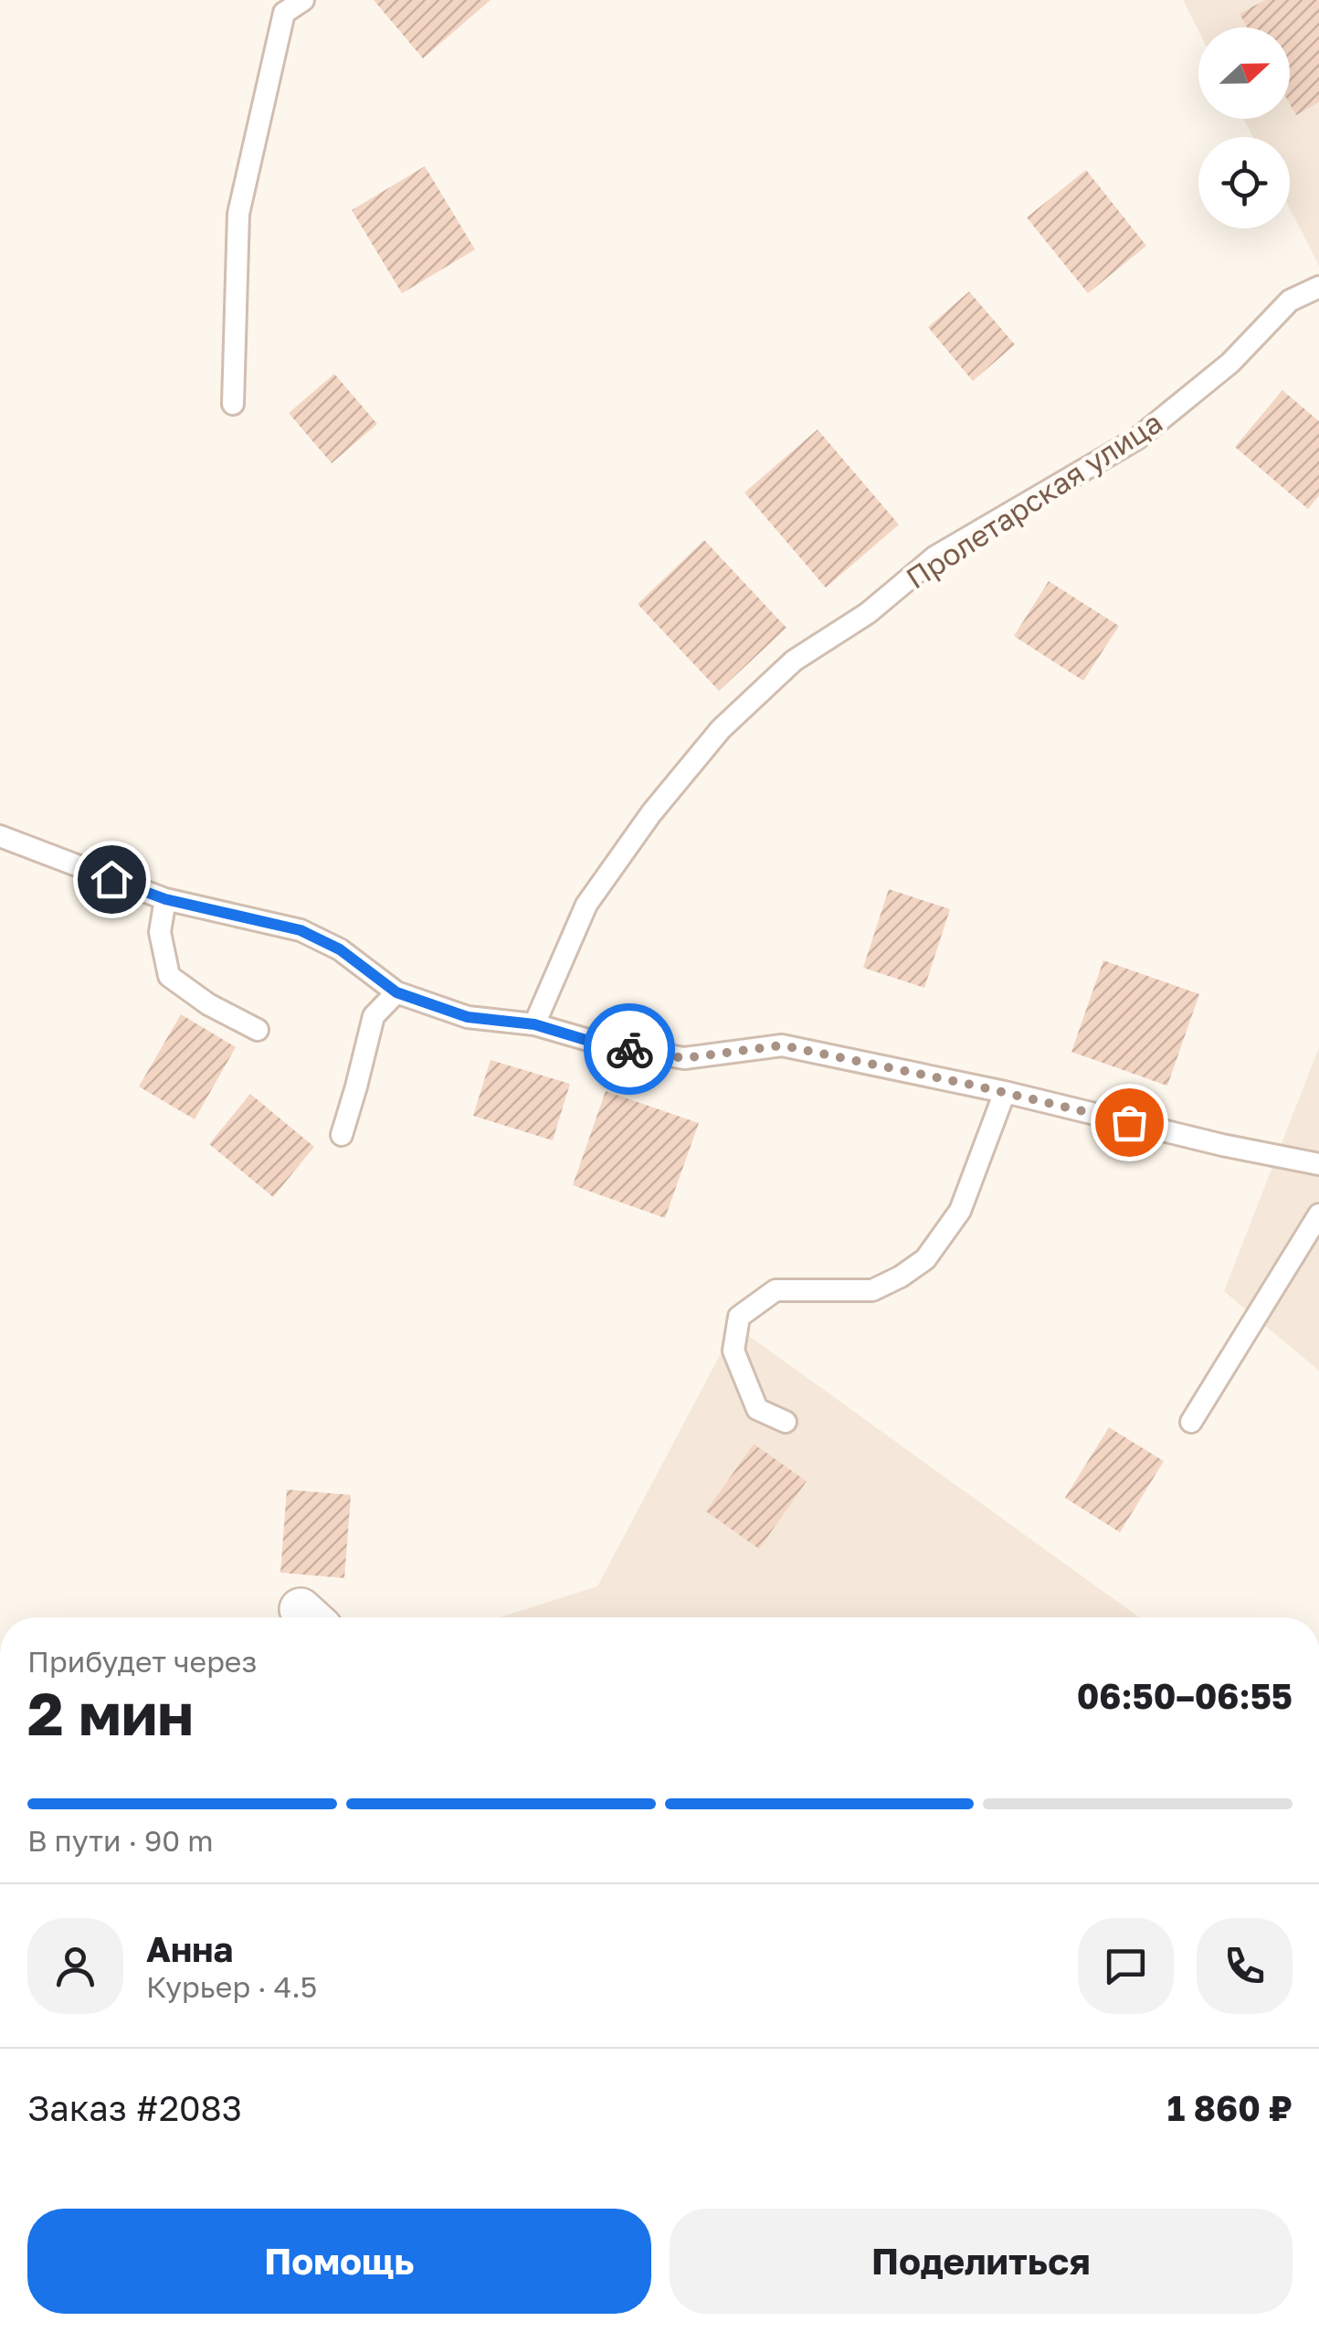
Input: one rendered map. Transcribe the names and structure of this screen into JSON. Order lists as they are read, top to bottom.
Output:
{
  "streets": {
    "lane": ["Пролетарская улица"]
  },
  "north": "right",
  "page": {
    "heading": ["2 мин", "Прибудет через", "06:50–06:55"],
    "panel": [
      "Анна",
      "Курьер · 4.5",
      "Заказ #2083",
      "1 860 ₽"
    ],
    "bar": "В пути · 90 m",
    "buttons": ["Помощь", "Поделиться"]
  }
}
